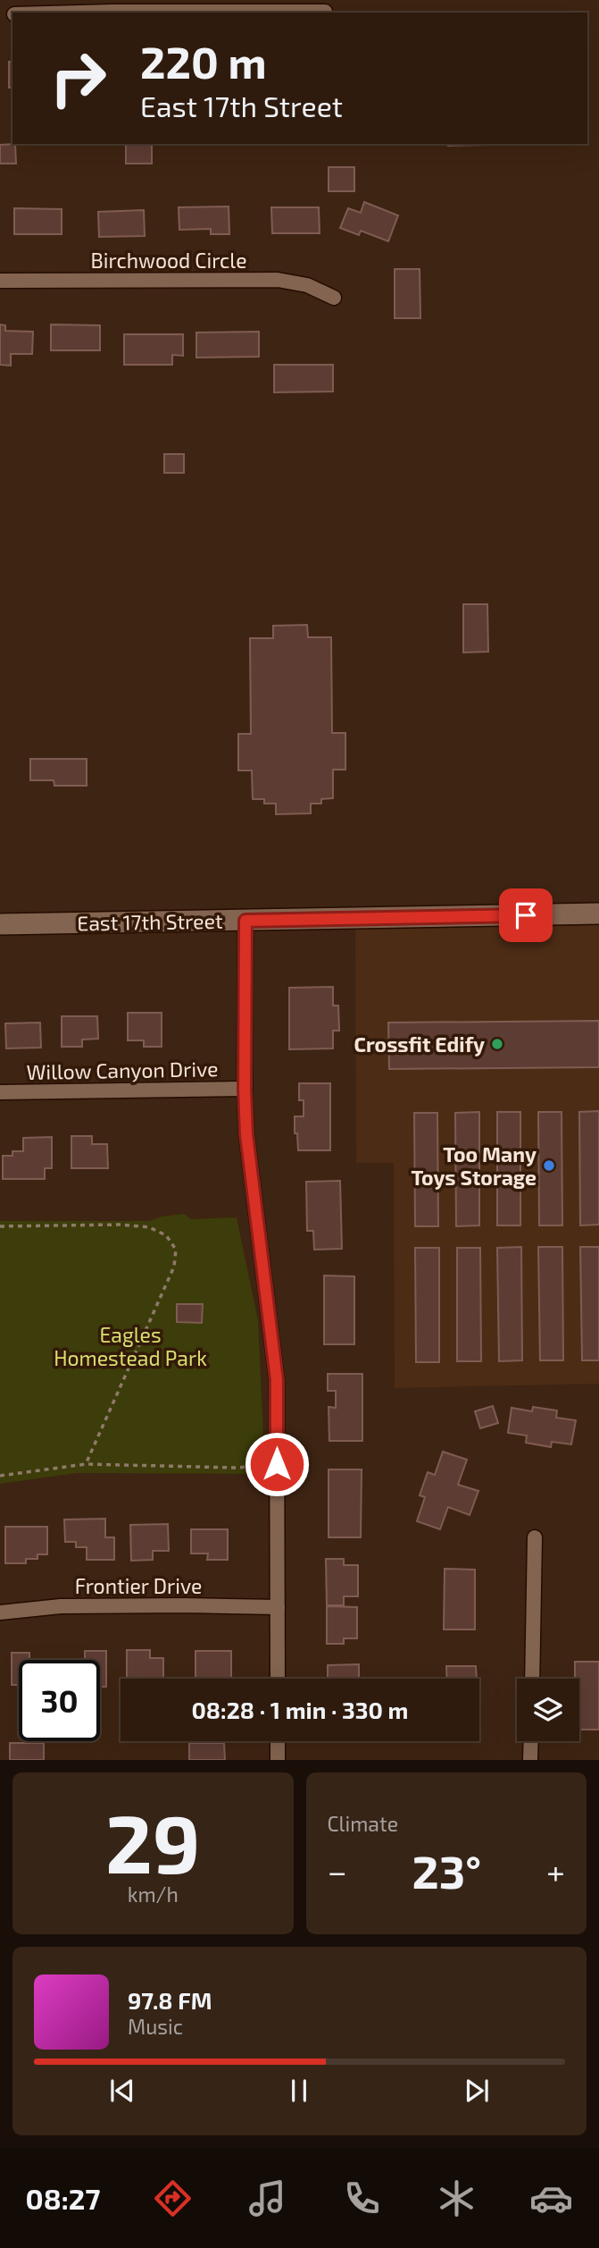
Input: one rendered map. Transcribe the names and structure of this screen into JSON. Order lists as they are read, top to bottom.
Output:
{
  "streets": {
    "main road": ["East 17th Street"],
    "street": ["Birchwood Circle", "Willow Canyon Drive", "Frontier Drive"]
  },
  "parks": ["Eagles Homestead Park"],
  "places": ["Crossfit Edify", "Too Many Toys Storage"],
  "page": {
    "turn": ["220 m", "East 17th Street"],
    "limit": "30",
    "trip": "08:28 · 1 min · 330 m",
    "tile": [
      ["29", "km/h"],
      "Climate"
    ],
    "heat": ["−", "23°", "+"],
    "song": ["97.8 FM", "Music"],
    "tabs": "08:27"
  }
}
